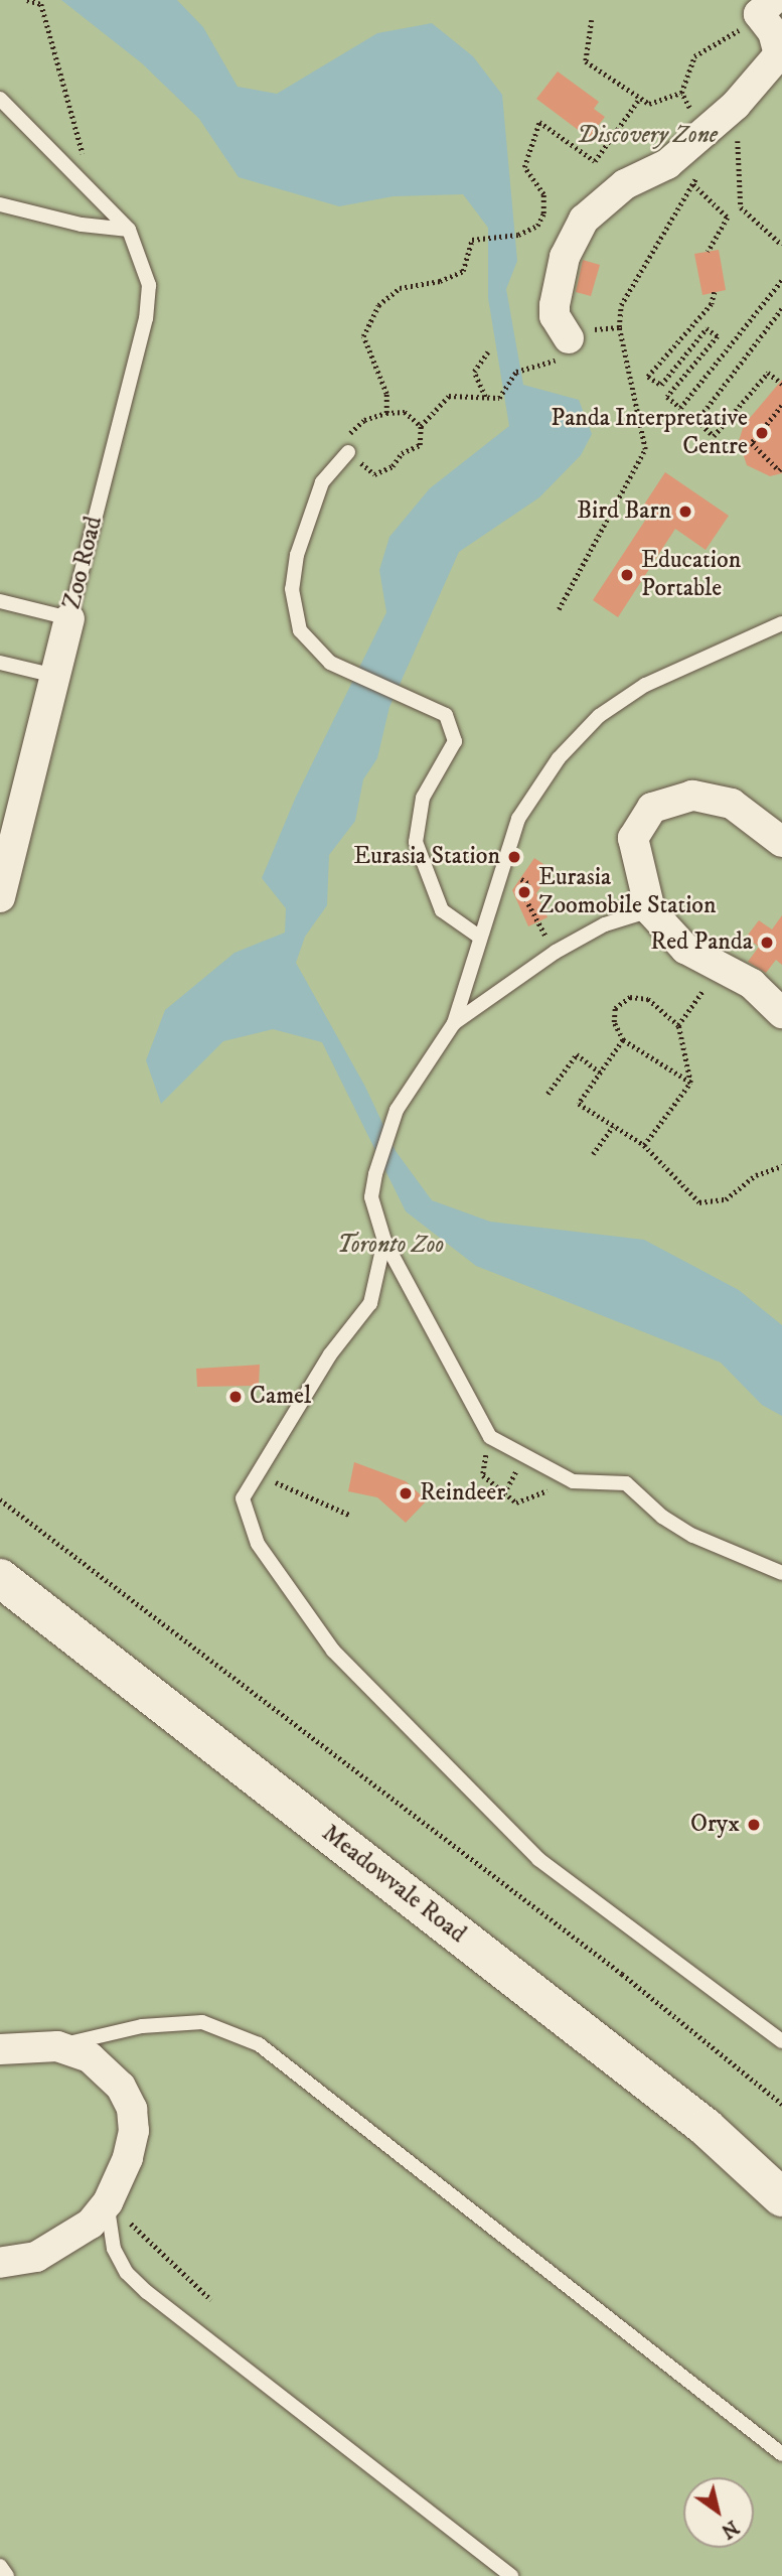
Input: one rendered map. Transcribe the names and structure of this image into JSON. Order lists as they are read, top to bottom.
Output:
{
  "streets": {
    "main road": ["Meadowvale Road"],
    "street": ["Zoo Road"]
  },
  "parks": ["Discovery Zone", "Toronto Zoo"],
  "places": [
    "Panda Interpretative Centre",
    "Bird Barn",
    "Education Portable",
    "Eurasia Station",
    "Eurasia Zoomobile Station",
    "Red Panda",
    "Camel",
    "Reindeer",
    "Oryx"
  ],
  "north": "bottom right"
}
